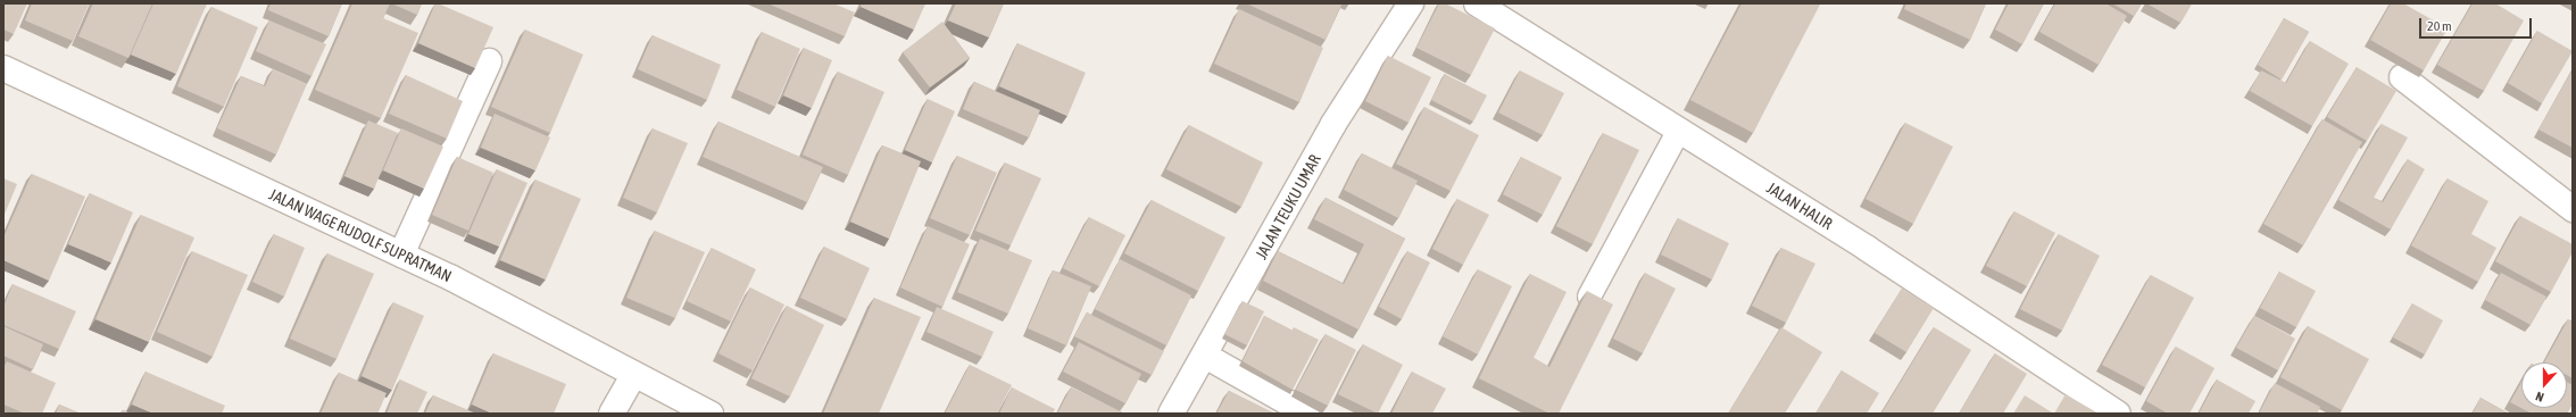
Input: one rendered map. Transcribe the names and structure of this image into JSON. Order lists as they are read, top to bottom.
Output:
{
  "streets": {
    "street": ["JALAN HALIR", "JALAN TEUKU UMAR", "JALAN WAGE RUDOLF SUPRATMAN"]
  },
  "scale_bar": "20 m",
  "north": "bottom"
}
